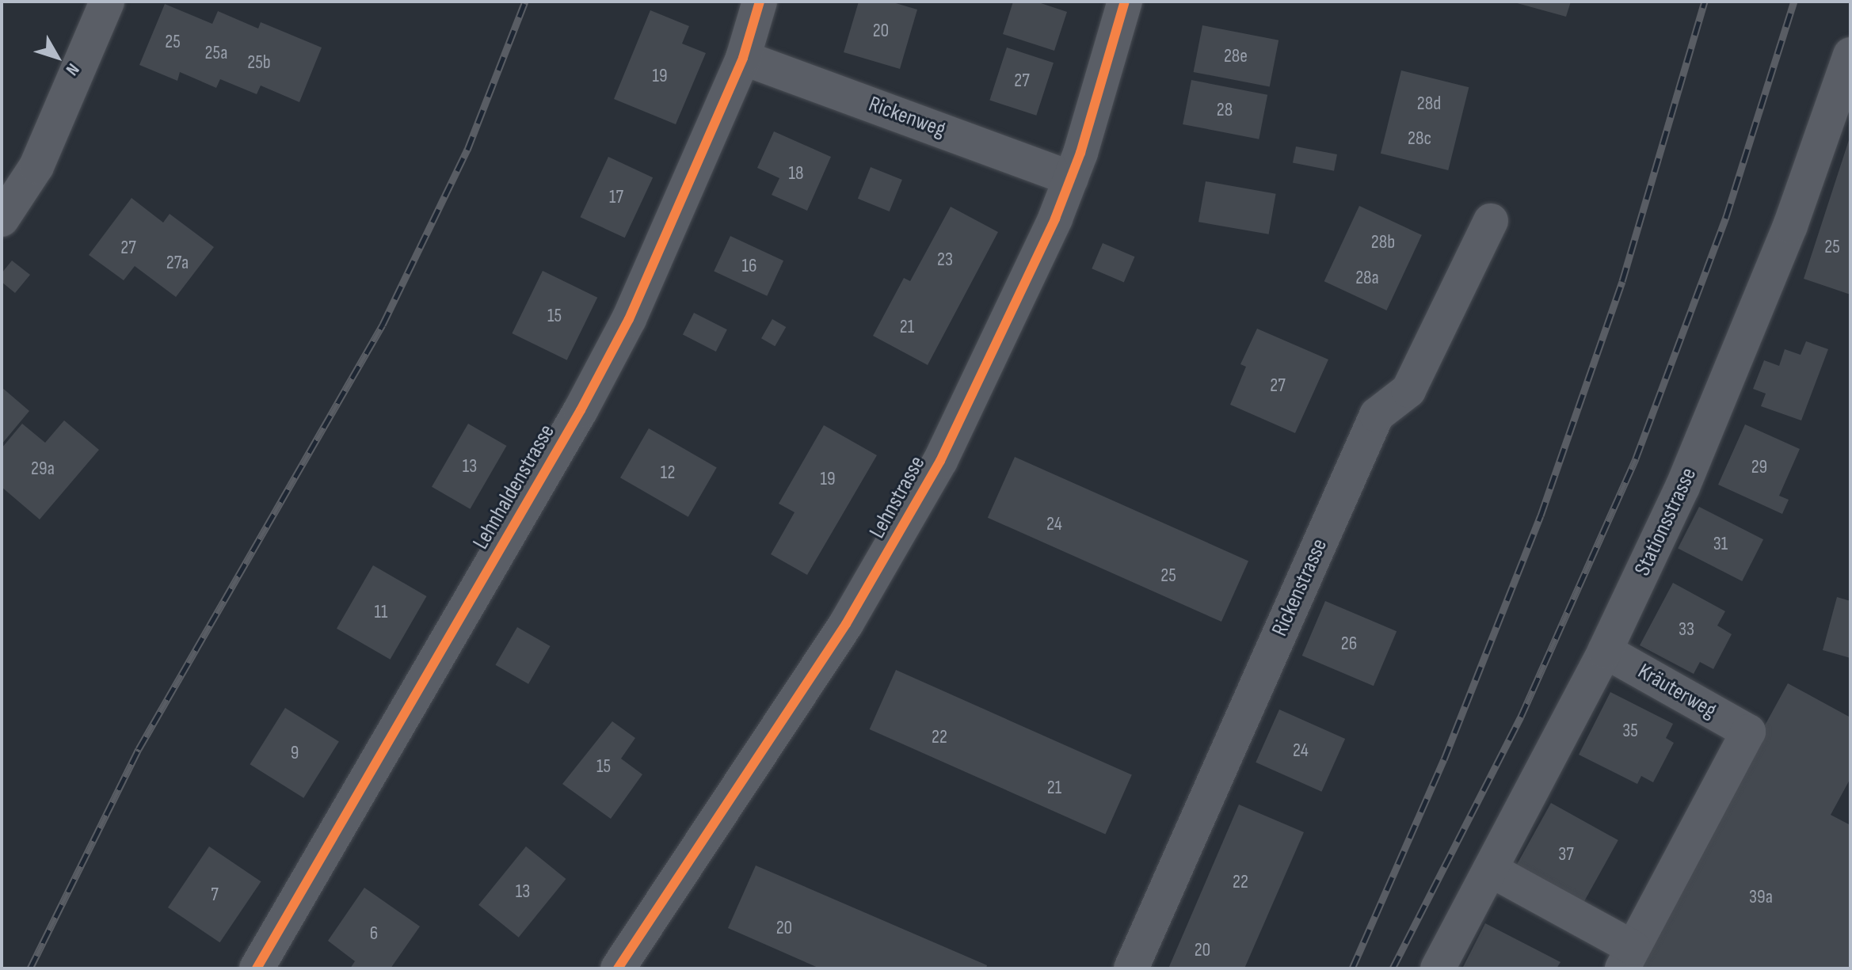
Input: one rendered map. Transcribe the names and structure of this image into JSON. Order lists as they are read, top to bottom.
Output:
{
  "streets": {
    "street": [
      "Rickenweg",
      "Lehnhaldenstrasse",
      "Lehnstrasse",
      "Stationsstrasse",
      "Rickenstrasse",
      "Kräuterweg"
    ]
  },
  "crossings": [
    ["Rickenweg", "Lehnhaldenstrasse"],
    ["Rickenweg", "Lehnstrasse"],
    ["Stationsstrasse", "Kräuterweg"]
  ],
  "house_numbers": [
    "20",
    "25",
    "25a",
    "28e",
    "25b",
    "19",
    "27",
    "28d",
    "28",
    "28c",
    "18",
    "17",
    "28b",
    "25",
    "27",
    "23",
    "27a",
    "16",
    "28a",
    "15",
    "21",
    "27",
    "13",
    "29",
    "29a",
    "12",
    "19",
    "24",
    "31",
    "25",
    "11",
    "33",
    "26",
    "35",
    "22",
    "24",
    "9",
    "15",
    "21",
    "37",
    "22",
    "13",
    "7",
    "39a",
    "20",
    "6",
    "20"
  ],
  "north": "bottom right"
}
